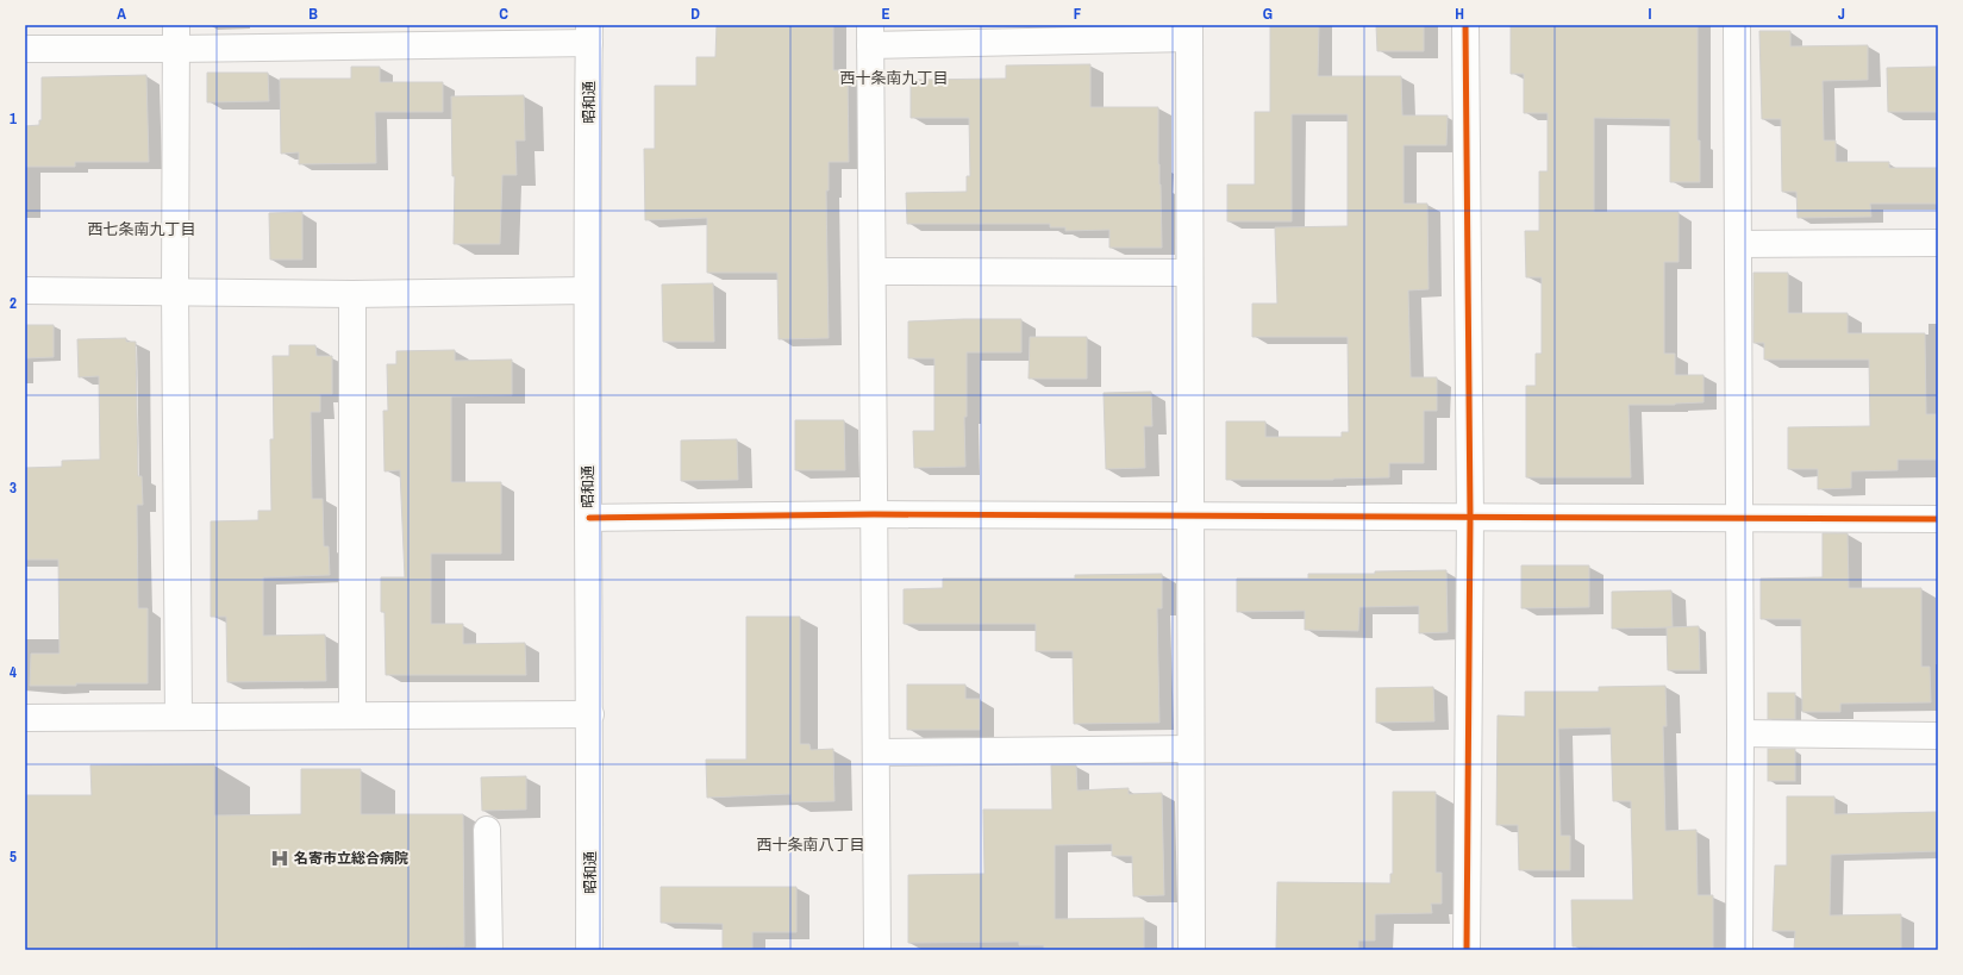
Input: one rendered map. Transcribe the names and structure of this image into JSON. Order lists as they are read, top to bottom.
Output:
{
  "streets": {
    "street": ["昭和通"]
  },
  "districts": ["西十条南九丁目", "西七条南九丁目", "西十条南八丁目"],
  "places": {
    "hospital": ["名寄市立総合病院"]
  },
  "grid": {
    "columns": [
      "A",
      "B",
      "C",
      "D",
      "E",
      "F",
      "G",
      "H",
      "I",
      "J"
    ],
    "rows": [
      "1",
      "2",
      "3",
      "4",
      "5"
    ]
  }
}
